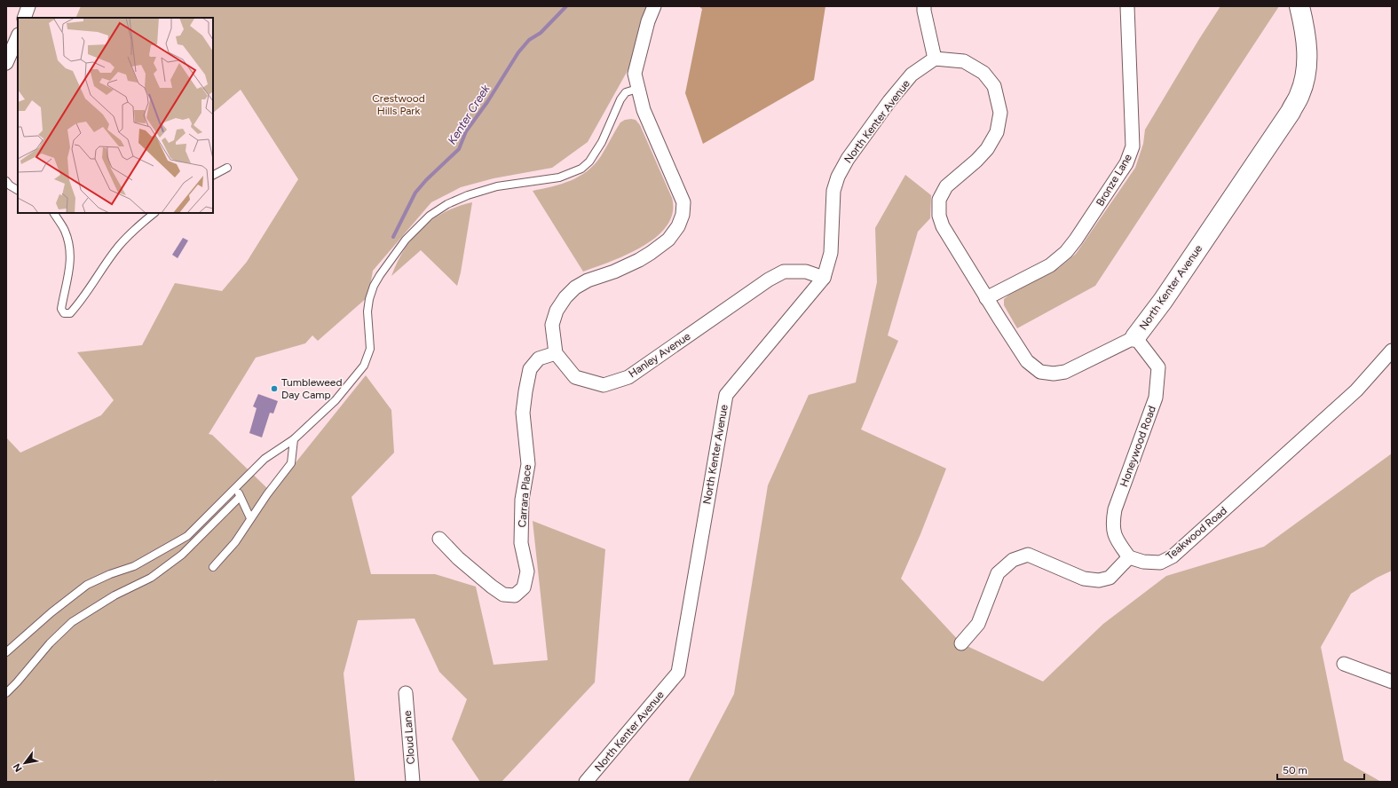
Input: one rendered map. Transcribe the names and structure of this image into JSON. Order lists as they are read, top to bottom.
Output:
{
  "streets": {
    "street": [
      "North Kenter Avenue",
      "Bronze Lane",
      "Hanley Avenue",
      "Honeywood Road",
      "Carrara Place",
      "Teakwood Road",
      "Cloud Lane"
    ]
  },
  "crossings": [
    ["North Kenter Avenue", "Bronze Lane"],
    ["North Kenter Avenue", "Hanley Avenue"],
    ["North Kenter Avenue", "Honeywood Road"],
    ["Hanley Avenue", "Carrara Place"],
    ["Honeywood Road", "Teakwood Road"]
  ],
  "water": ["Kenter Creek"],
  "parks": ["Crestwood Hills Park"],
  "places": ["Tumbleweed Day Camp"],
  "scale_bar": "50 m",
  "north": "bottom left"
}
